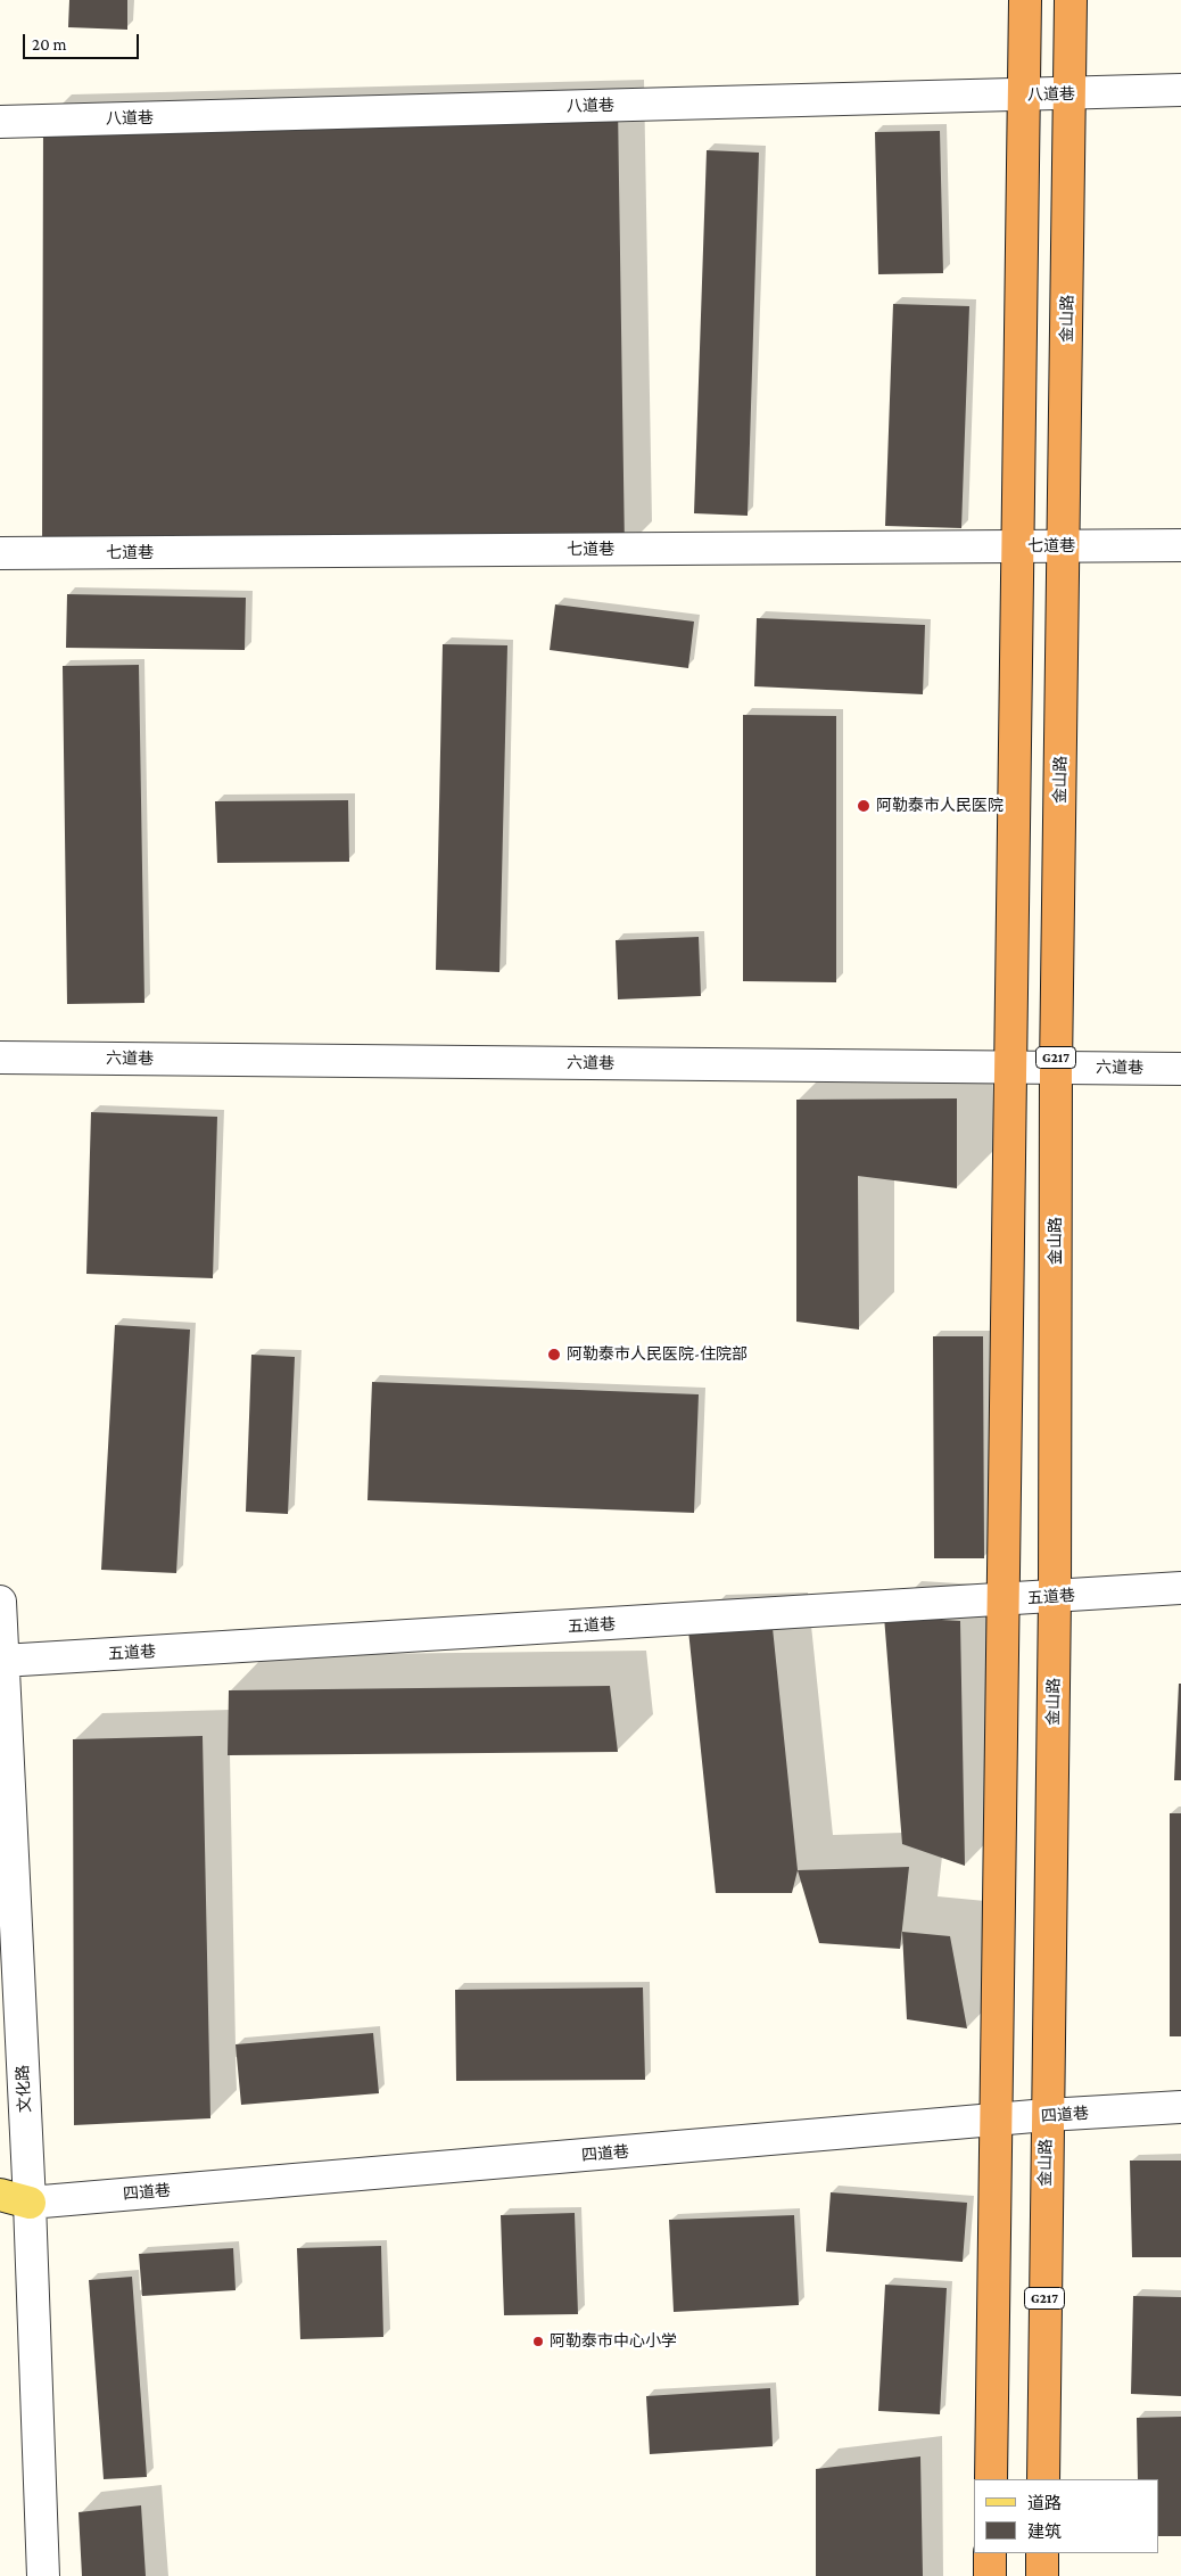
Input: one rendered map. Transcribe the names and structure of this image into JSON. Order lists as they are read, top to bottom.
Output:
{
  "streets": {
    "highway": ["金山路", "G217"],
    "street": [
      "八道巷",
      "七道巷",
      "六道巷",
      "五道巷",
      "文化路",
      "四道巷"
    ]
  },
  "crossings": [
    ["八道巷", "金山路"],
    ["金山路", "七道巷"],
    ["金山路", "六道巷"],
    ["金山路", "五道巷"],
    ["金山路", "四道巷"],
    ["五道巷", "文化路"],
    ["文化路", "四道巷"]
  ],
  "places": ["阿勒泰市人民医院", "阿勒泰市人民医院-住院部", "阿勒泰市中心小学"],
  "legend": ["道路", "建筑"],
  "scale_bar": "20 m"
}
